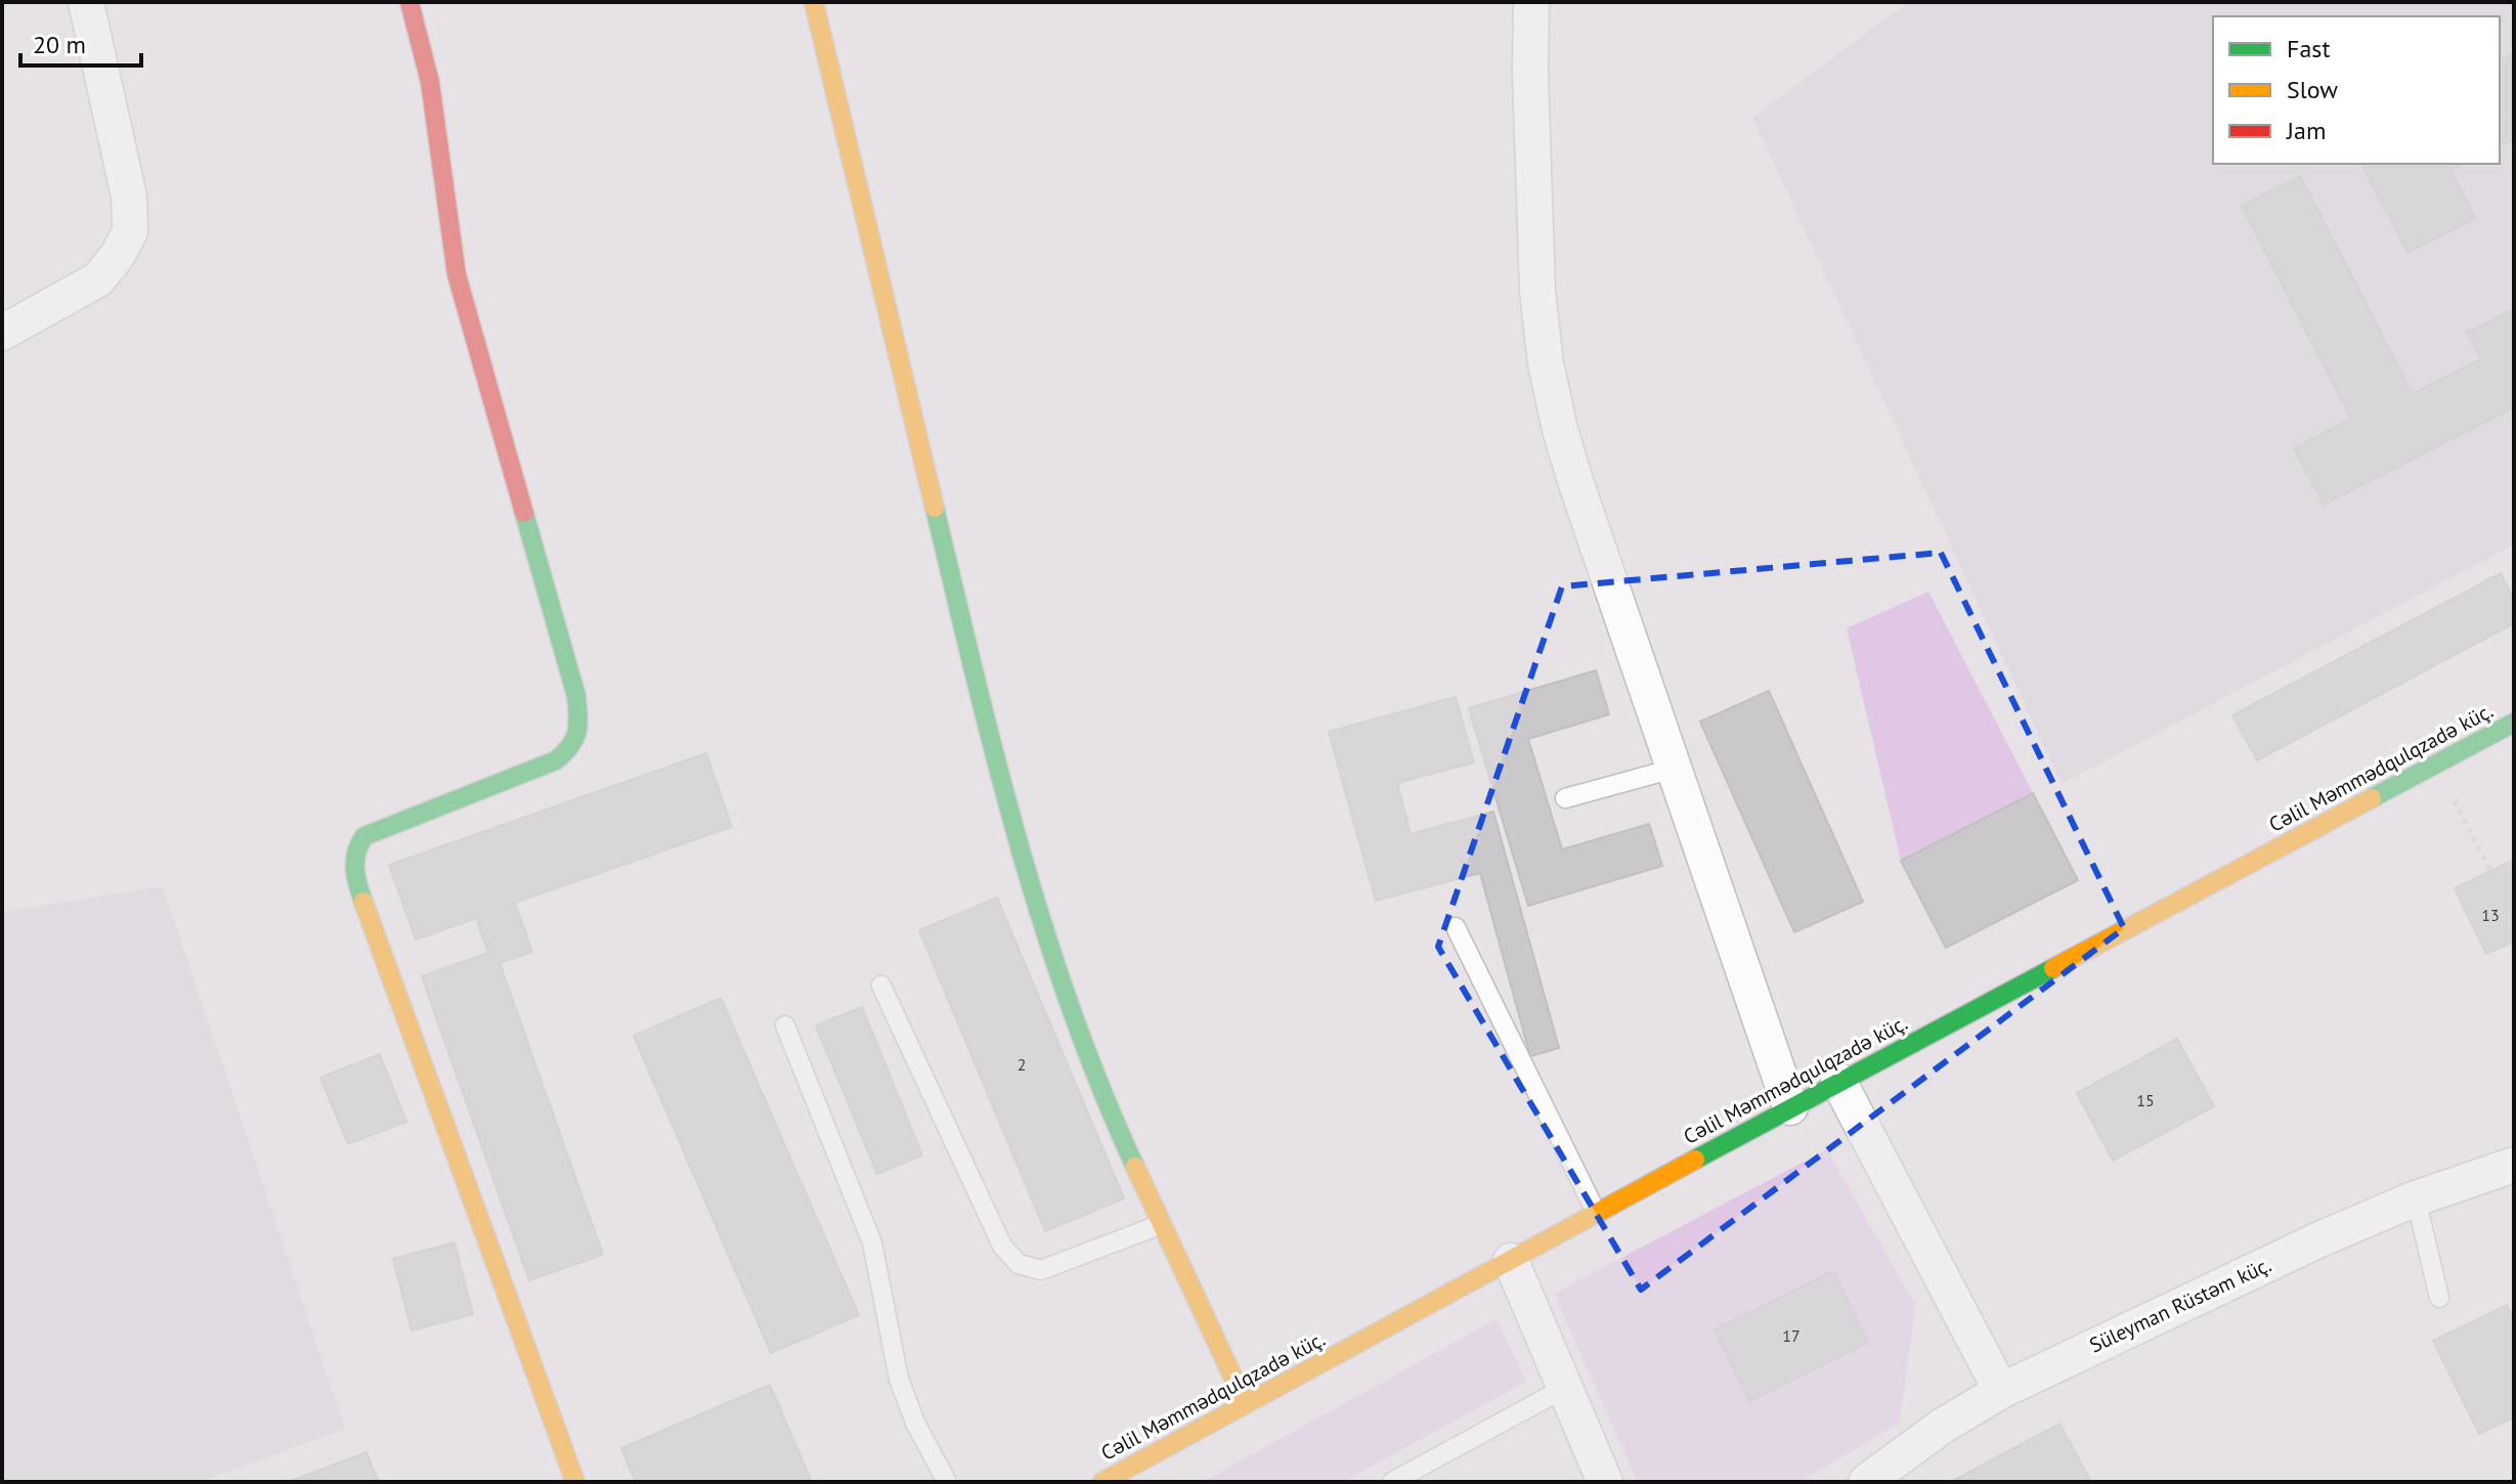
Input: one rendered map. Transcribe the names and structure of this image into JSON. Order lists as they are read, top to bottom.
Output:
{
  "streets": {
    "street": ["Cəlil Məmmədqulqzadə küç.", "Süleyman Rüstəm küç."]
  },
  "house_numbers": [
    "13",
    "2",
    "15",
    "17"
  ],
  "legend": ["Fast", "Slow", "Jam"],
  "scale_bar": "20 m"
}
